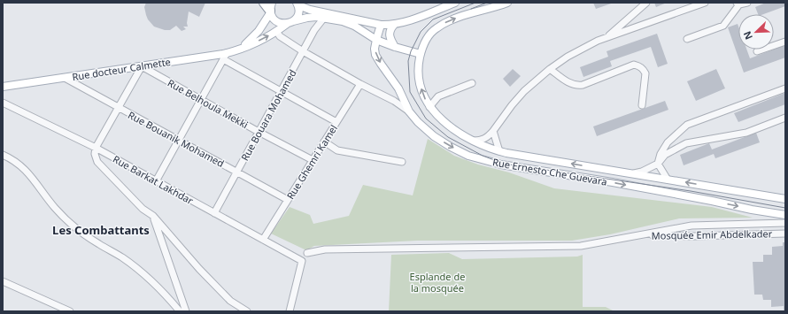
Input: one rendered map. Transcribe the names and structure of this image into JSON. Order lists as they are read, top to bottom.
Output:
{
  "streets": {
    "main road": ["Rue docteur Calmette", "Rue Ernesto Che Guevara"],
    "street": [
      "Rue Belhoula Mekki",
      "Rue Bouara Mohamed",
      "Rue Bouanik Mohamed",
      "Rue Ghemri Kamel",
      "Rue Barkat Lakhdar",
      "Mosquée Emir Abdelkader"
    ]
  },
  "crossings": [
    ["Rue docteur Calmette", "Rue Belhoula Mekki"],
    ["Rue docteur Calmette", "Rue Bouanik Mohamed"],
    ["Rue Belhoula Mekki", "Rue Bouara Mohamed"],
    ["Rue Belhoula Mekki", "Rue Ghemri Kamel"],
    ["Rue Bouara Mohamed", "Rue Bouanik Mohamed"],
    ["Rue Bouara Mohamed", "Rue Barkat Lakhdar"],
    ["Rue Bouanik Mohamed", "Rue Ghemri Kamel"],
    ["Rue Ghemri Kamel", "Rue Barkat Lakhdar"]
  ],
  "districts": ["Les Combattants"],
  "parks": ["Esplande de la mosquée"],
  "north": "bottom left"
}
